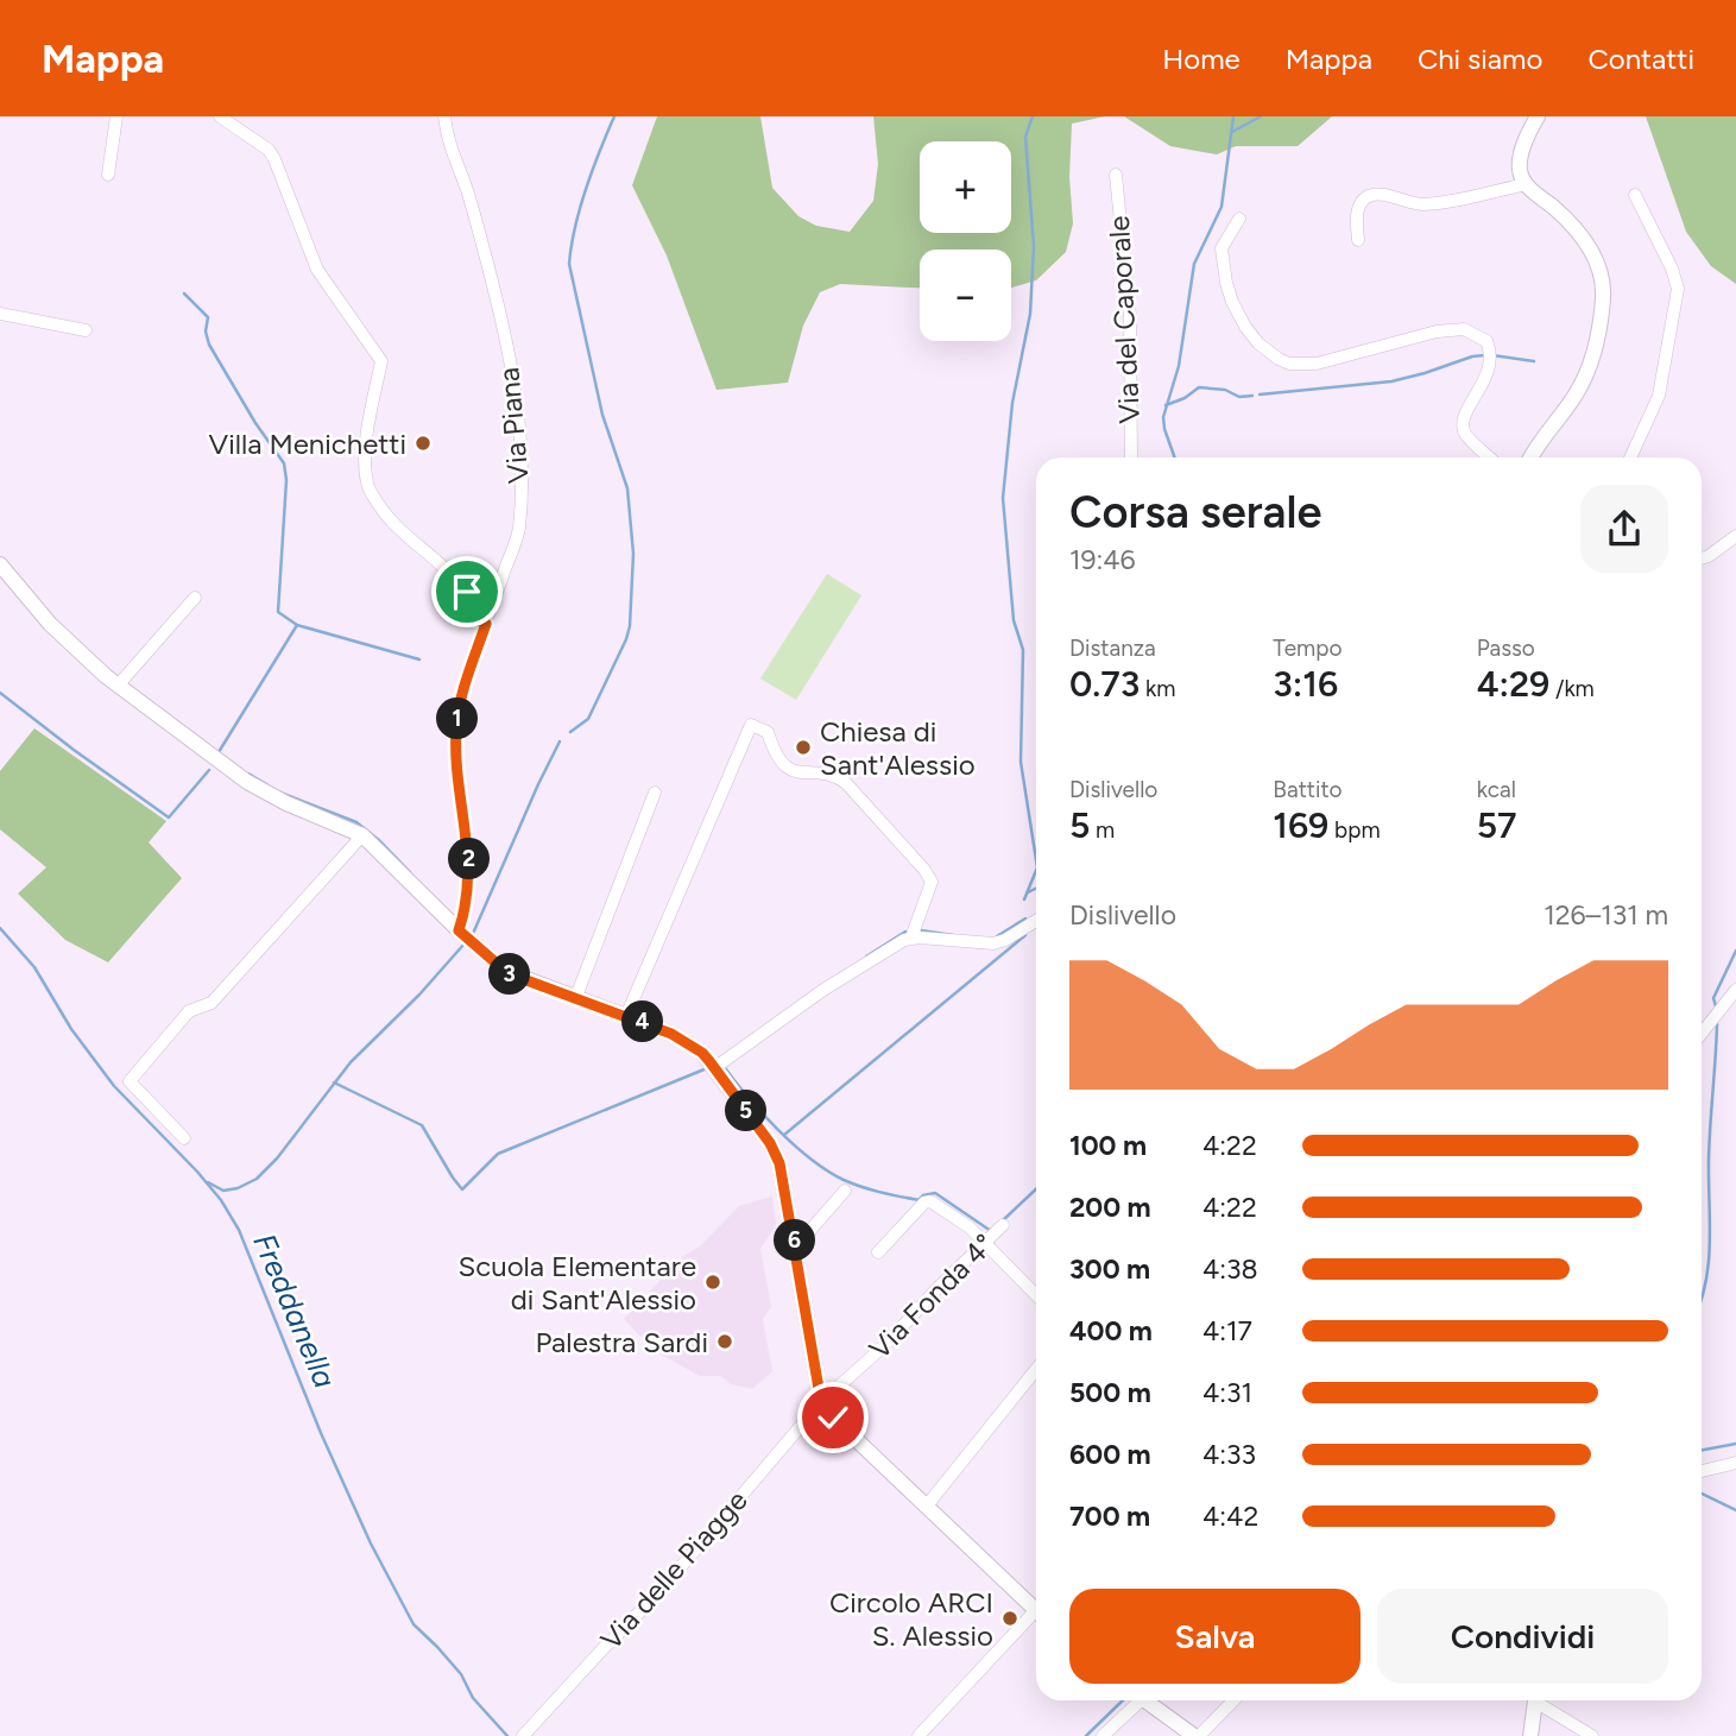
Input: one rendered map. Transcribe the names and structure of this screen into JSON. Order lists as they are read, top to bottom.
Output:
{
  "streets": {
    "street": [
      "Via del Caporale",
      "Via Piana",
      "Via Fonda 4°",
      "Via delle Piagge"
    ]
  },
  "crossings": [
    ["Via Fonda 4°", "Via delle Piagge"]
  ],
  "water": ["Freddanella"],
  "places": [
    "Villa Menichetti",
    "Chiesa di Sant'Alessio",
    "Scuola Elementare di Sant'Alessio",
    "Palestra Sardi",
    "Circolo ARCI S. Alessio"
  ],
  "page": {
    "header": "Mappa",
    "nav": [
      "Home",
      "Mappa",
      "Chi siamo",
      "Contatti"
    ],
    "map_buttons": ["+", "−"],
    "heading": ["Corsa serale", "19:46"],
    "stats": [
      ["Distanza", "0.73 km"],
      ["Tempo", "3:16"],
      ["Passo", "4:29 /km"],
      ["Dislivello", "5 m"],
      ["Battito", "169 bpm"],
      ["kcal", "57"]
    ],
    "pins": [
      "1",
      "2",
      "3",
      "4",
      "5",
      "6"
    ],
    "chart": ["Dislivello", "126–131 m"],
    "list": [
      {
        "name": "100 m",
        "note": "4:22"
      },
      {
        "name": "200 m",
        "note": "4:22"
      },
      {
        "name": "300 m",
        "note": "4:38"
      },
      {
        "name": "400 m",
        "note": "4:17"
      },
      {
        "name": "500 m",
        "note": "4:31"
      },
      {
        "name": "600 m",
        "note": "4:33"
      },
      {
        "name": "700 m",
        "note": "4:42"
      }
    ],
    "buttons": ["Salva", "Condividi"]
  }
}
